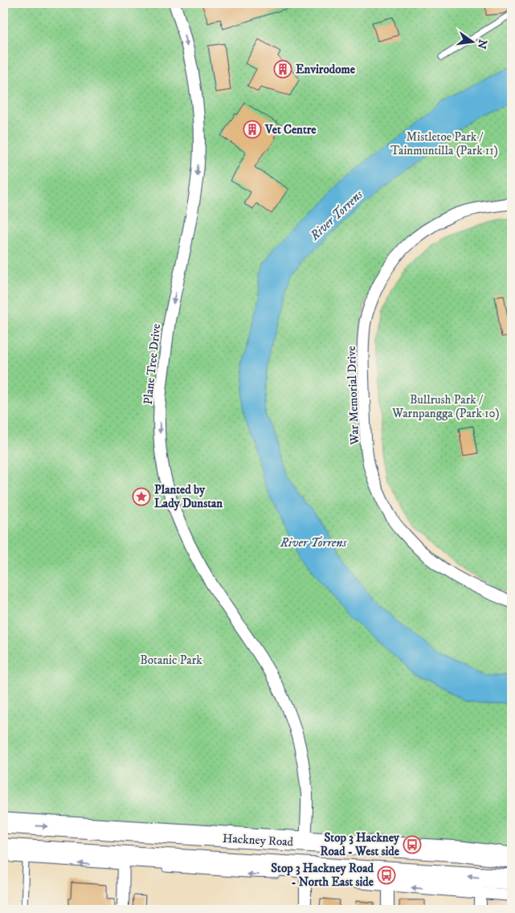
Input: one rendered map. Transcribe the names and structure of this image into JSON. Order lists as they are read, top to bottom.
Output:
{
  "streets": {
    "highway": ["Hackney Road"],
    "street": ["Plane Tree Drive", "War Memorial Drive"]
  },
  "crossings": [
    ["Plane Tree Drive", "Hackney Road"]
  ],
  "one_way": ["Plane Tree Drive"],
  "water": ["River Torrens"],
  "parks": ["Mistletoe Park / Tainmuntilla (Park 11)", "Bullrush Park / Warnpangga (Park 10)", "Botanic Park"],
  "places": {
    "building": ["Envirodome", "Vet Centre"],
    "place": ["Planted by Lady Dunstan"],
    "bus stop": ["Stop 3 Hackney Road - West side", "Stop 3 Hackney Road - North East side"]
  },
  "north": "right"
}
